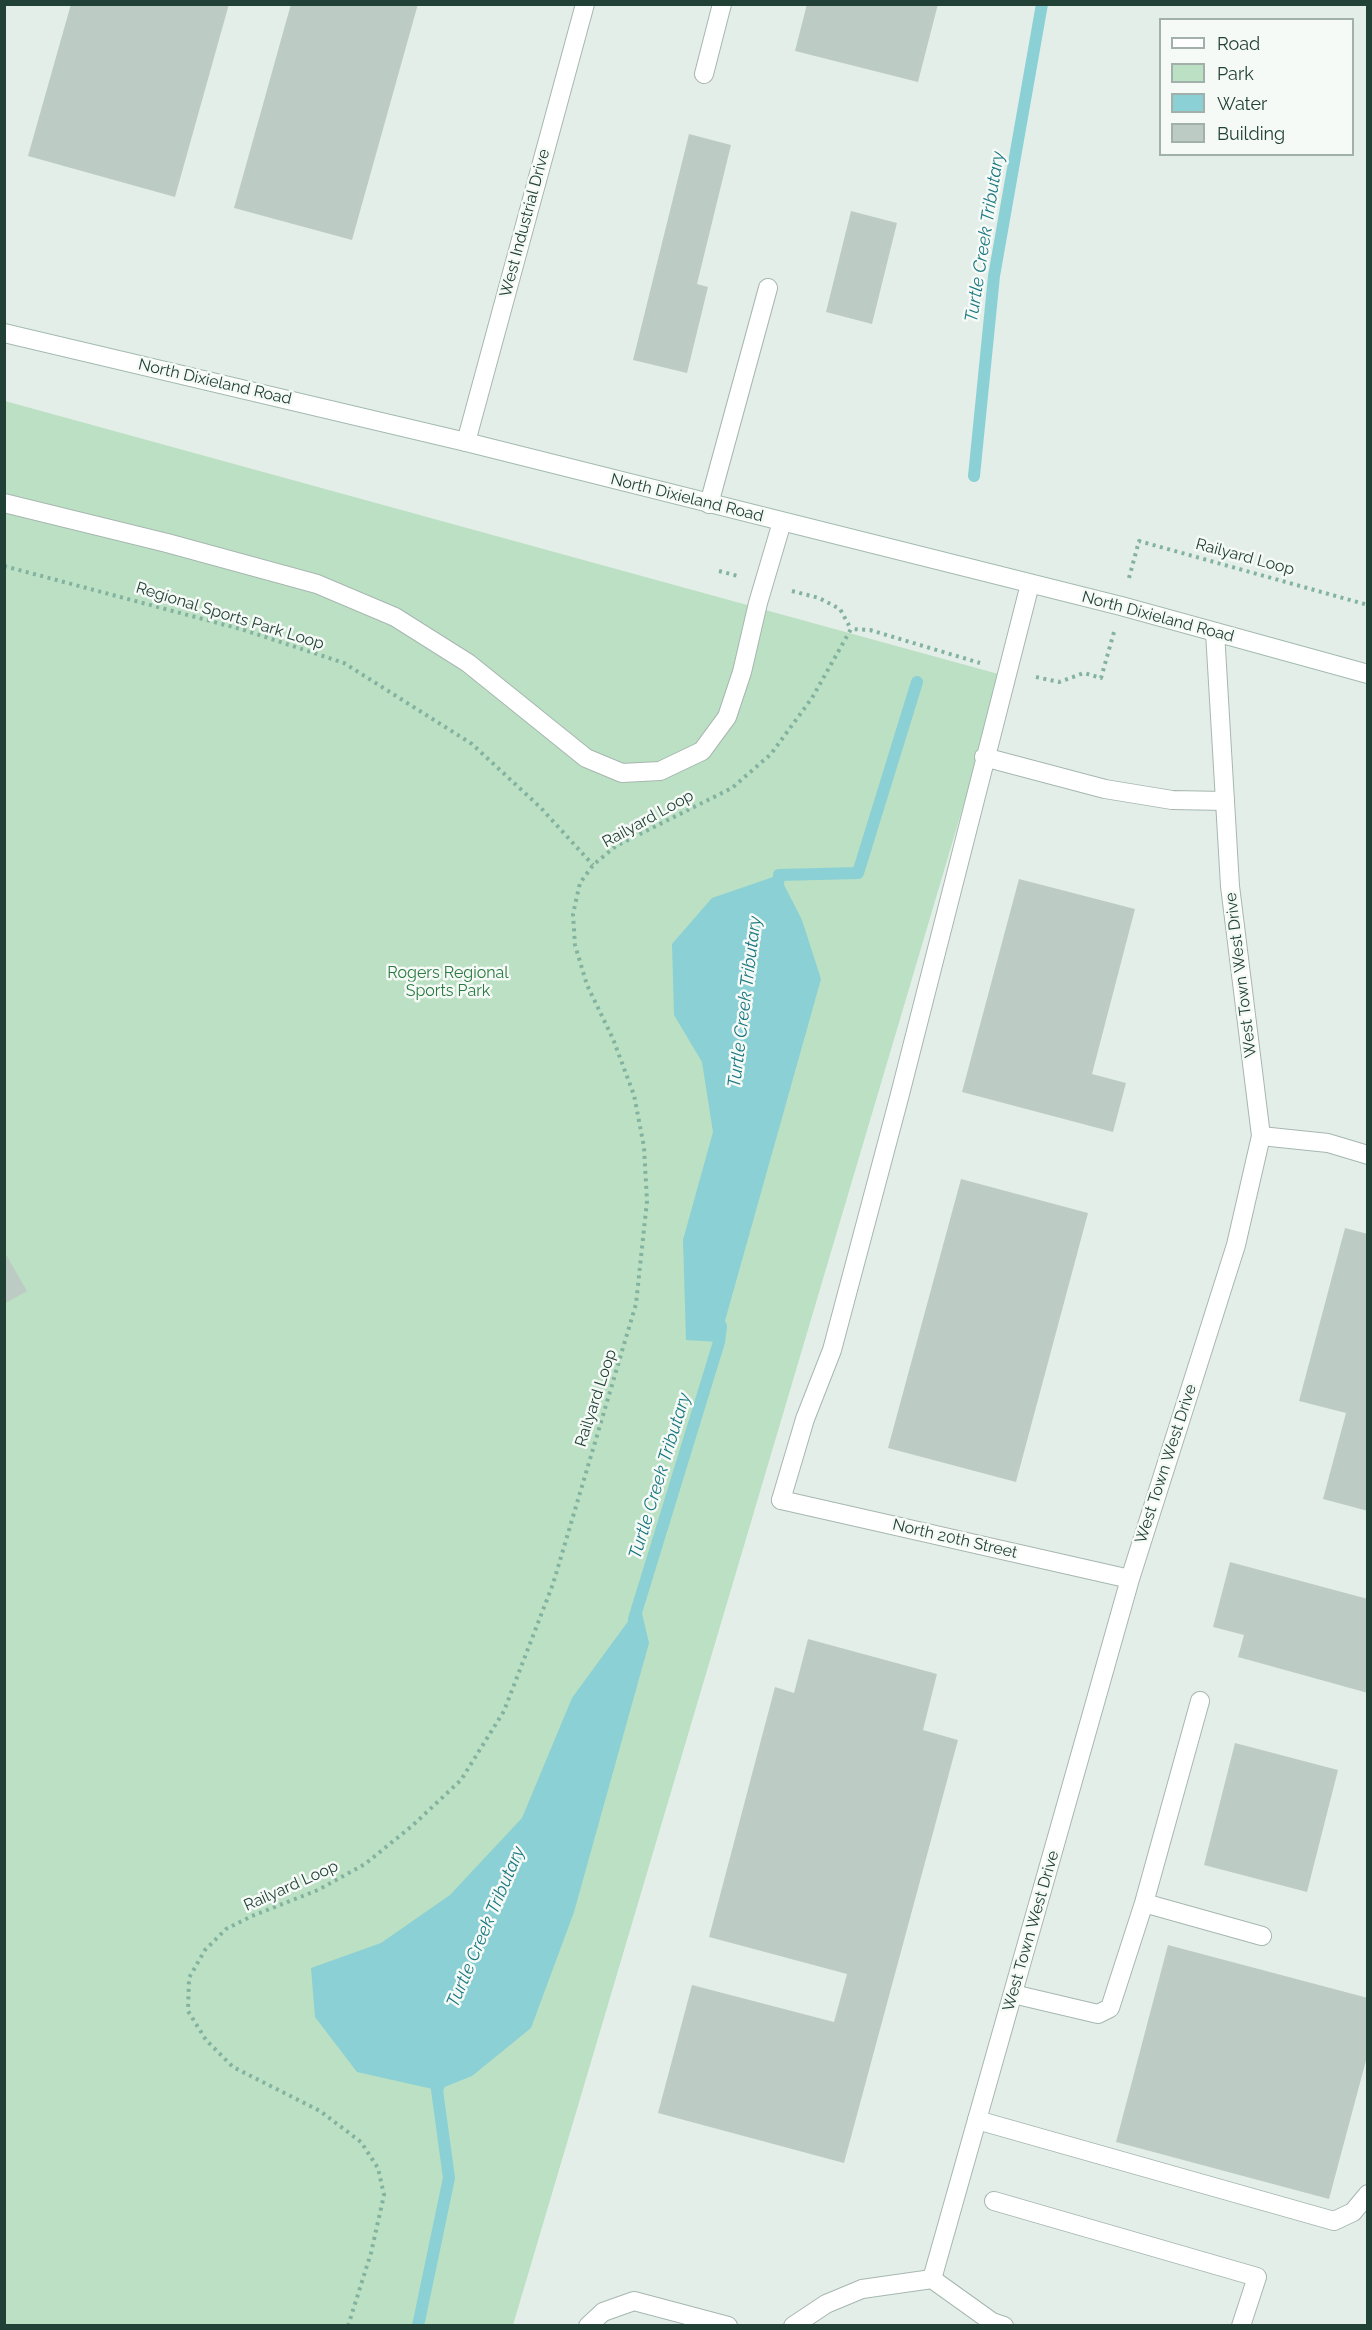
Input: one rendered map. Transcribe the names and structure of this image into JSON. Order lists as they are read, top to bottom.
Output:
{
  "streets": {
    "street": [
      "West Industrial Drive",
      "North Dixieland Road",
      "West Town West Drive",
      "North 20th Street"
    ],
    "path": ["Railyard Loop", "Regional Sports Park Loop"]
  },
  "crossings": [
    ["West Industrial Drive", "North Dixieland Road"],
    ["North Dixieland Road", "West Town West Drive"],
    ["Railyard Loop", "Regional Sports Park Loop"],
    ["West Town West Drive", "North 20th Street"]
  ],
  "water": ["Turtle Creek Tributary"],
  "parks": ["Rogers Regional Sports Park"],
  "legend": [
    "Road",
    "Park",
    "Water",
    "Building"
  ]
}
